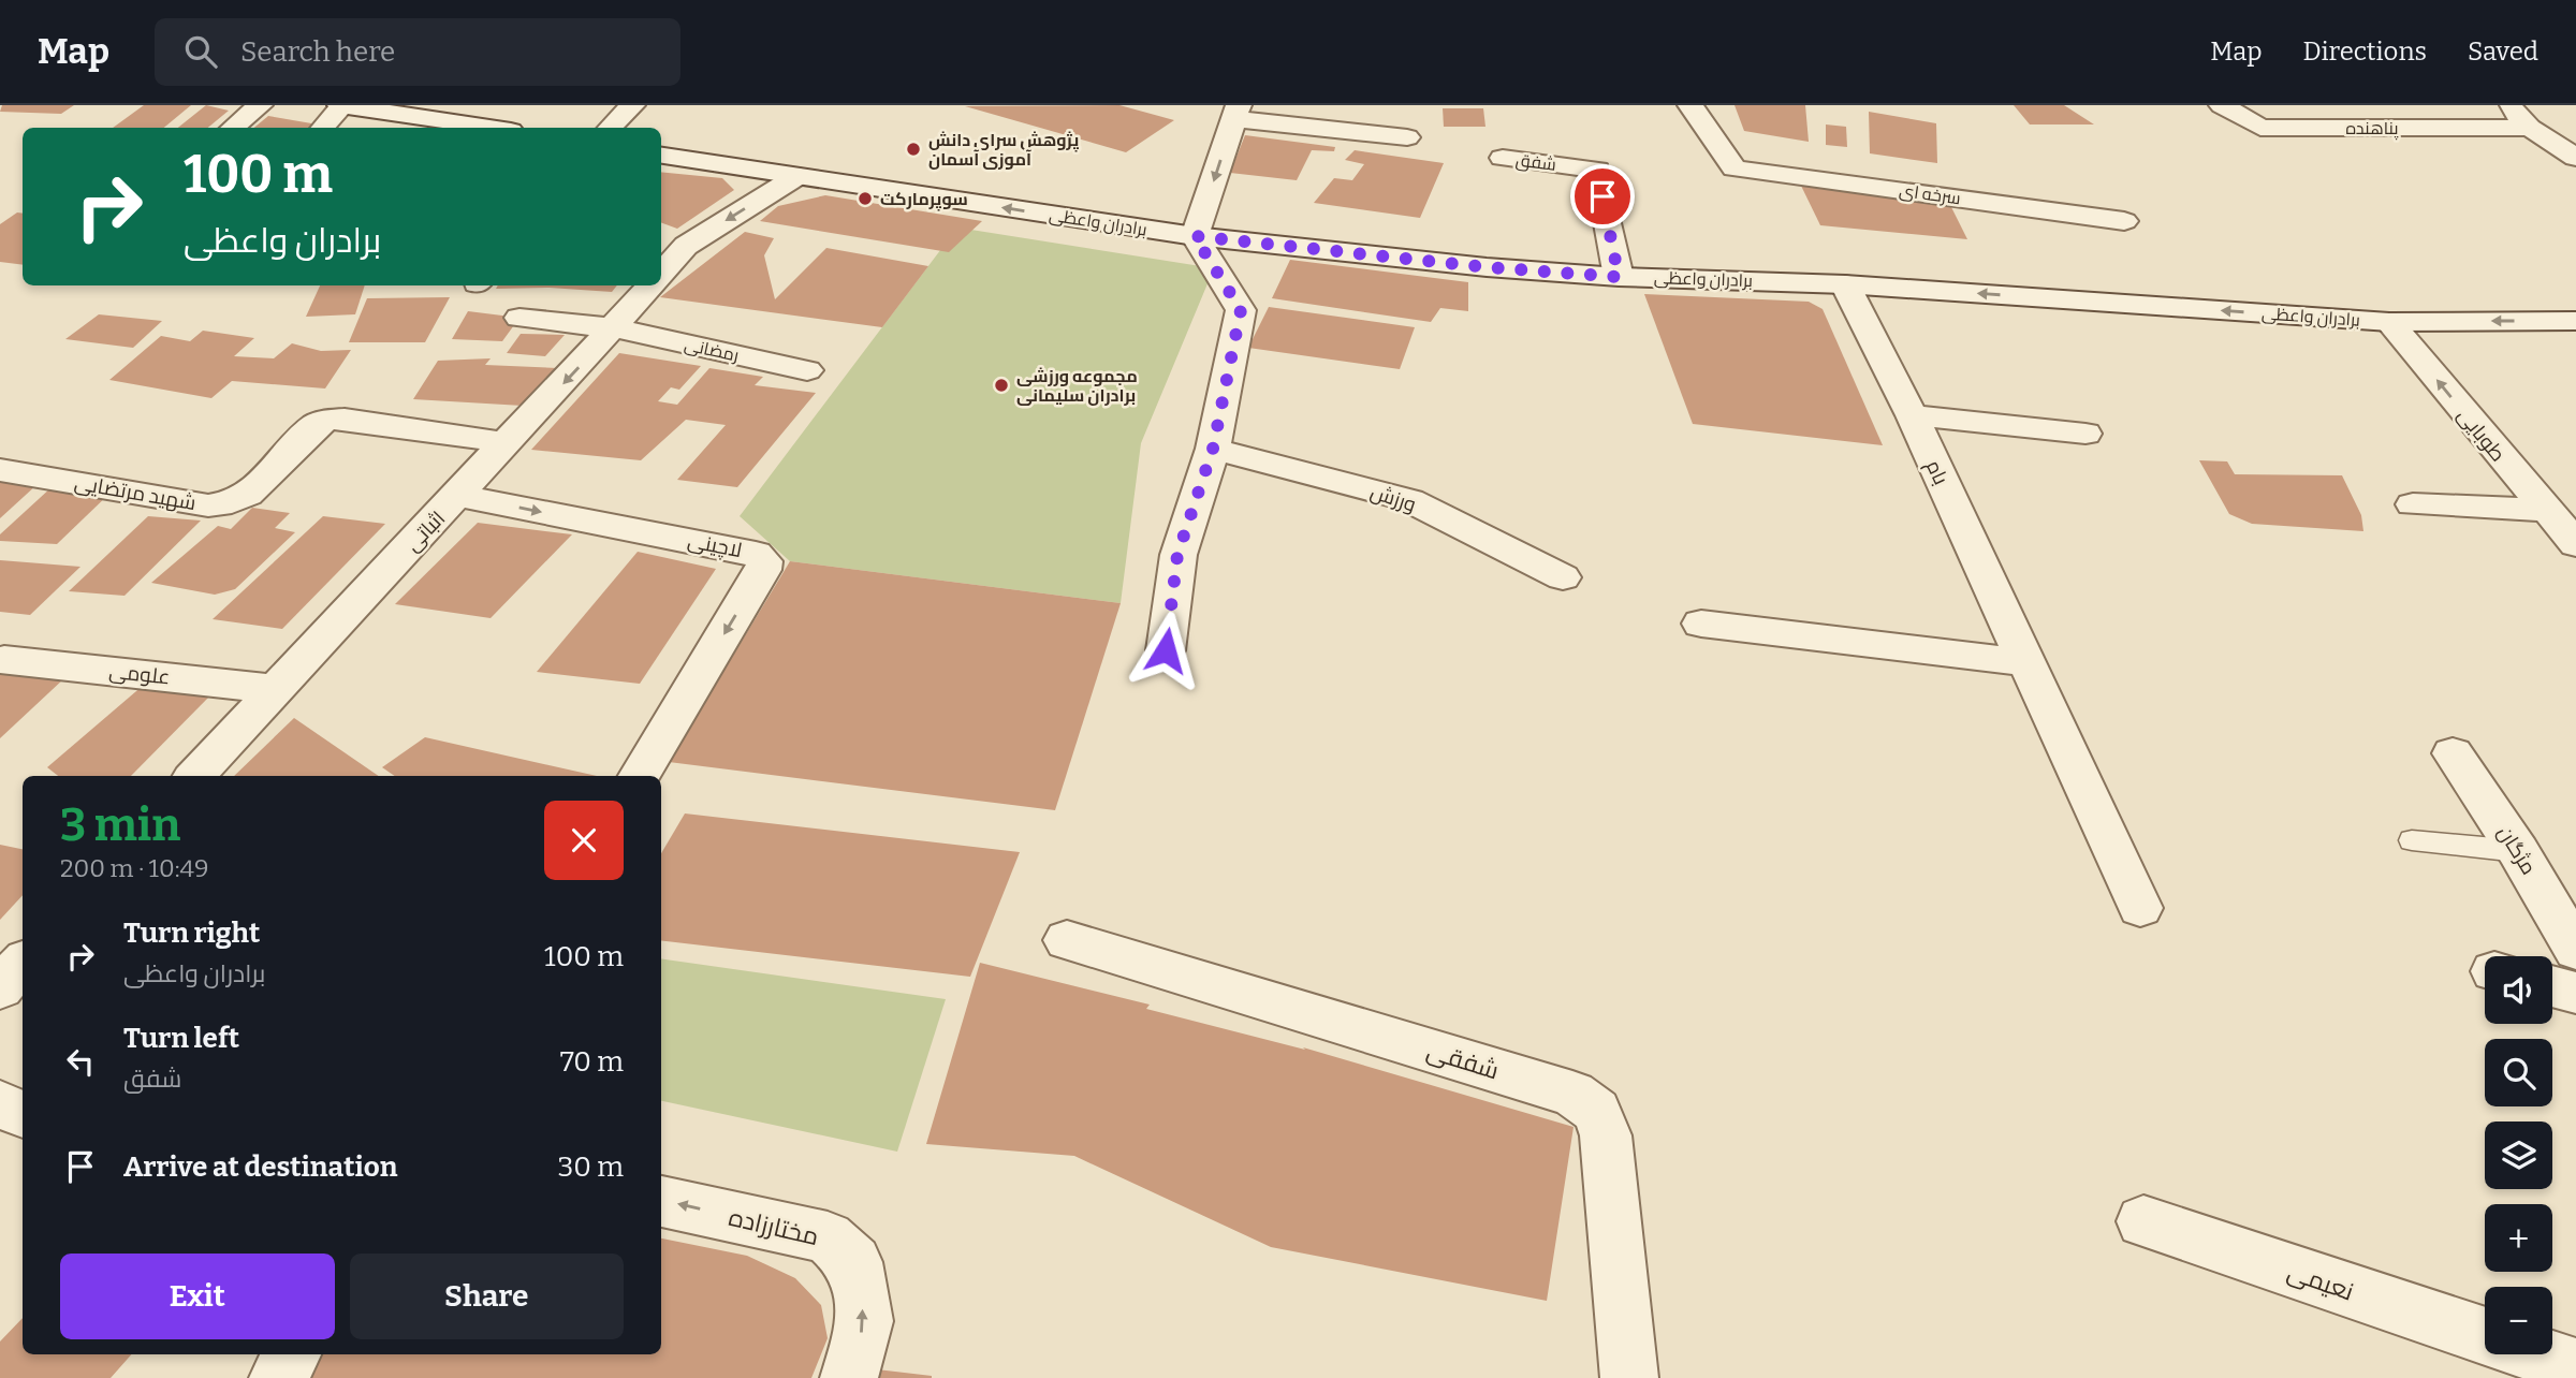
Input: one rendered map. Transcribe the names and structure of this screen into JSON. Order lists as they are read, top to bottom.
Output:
{
  "streets": {
    "street": [
      "پناهنده",
      "شفق",
      "سرخه ای",
      "برادران واعظی",
      "رمضانی",
      "طوبایی",
      "بام",
      "شهید مرتضایی",
      "ورزش",
      "اثباتی",
      "لاچینی",
      "علومی",
      "مژگان",
      "شفقی",
      "مختارزاده",
      "نعیمی"
    ]
  },
  "crossings": [
    ["شفق", "برادران واعظی"],
    ["برادران واعظی", "طوبایی"],
    ["برادران واعظی", "بام"],
    ["برادران واعظی", "اثباتی"],
    ["رمضانی", "اثباتی"],
    ["شهید مرتضایی", "اثباتی"],
    ["اثباتی", "لاچینی"],
    ["اثباتی", "علومی"]
  ],
  "one_way": ["طوبایی"],
  "places": ["پژوهش سرای دانش آموزی آسمان", "سوپرمارکت", "مجموعه ورزشی برادران سلیمانی"],
  "page": {
    "header": "Map",
    "search": "Search here",
    "nav": ["Map", "Directions", "Saved"],
    "turn": ["100 m", "برادران واعظی"],
    "heading": ["3 min", "200 m · 10:49"],
    "list": [
      {
        "name": "Turn right",
        "note": "برادران واعظی",
        "value": "100 m"
      },
      {
        "name": "Turn left",
        "note": "شفق",
        "value": "70 m"
      },
      {
        "name": "Arrive at destination",
        "value": "30 m"
      }
    ],
    "map_buttons": ["+", "−"],
    "buttons": ["Exit", "Share"]
  }
}
